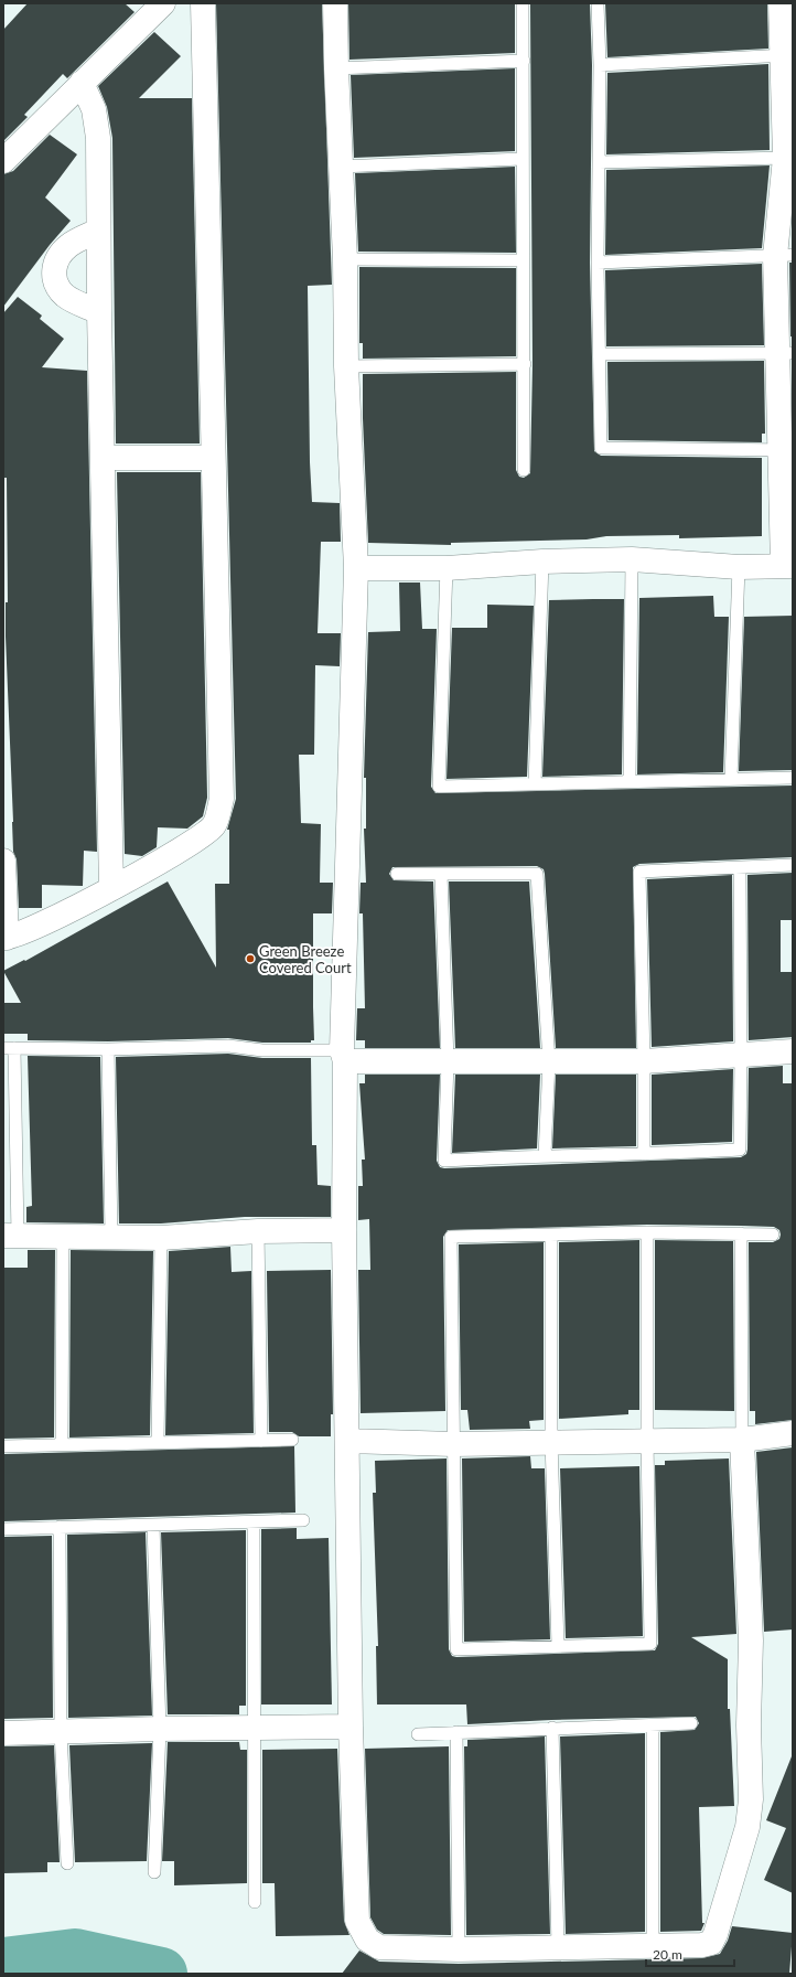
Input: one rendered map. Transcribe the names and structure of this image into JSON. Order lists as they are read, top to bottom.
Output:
{
  "places": ["Green Breeze Covered Court"],
  "scale_bar": "20 m"
}
